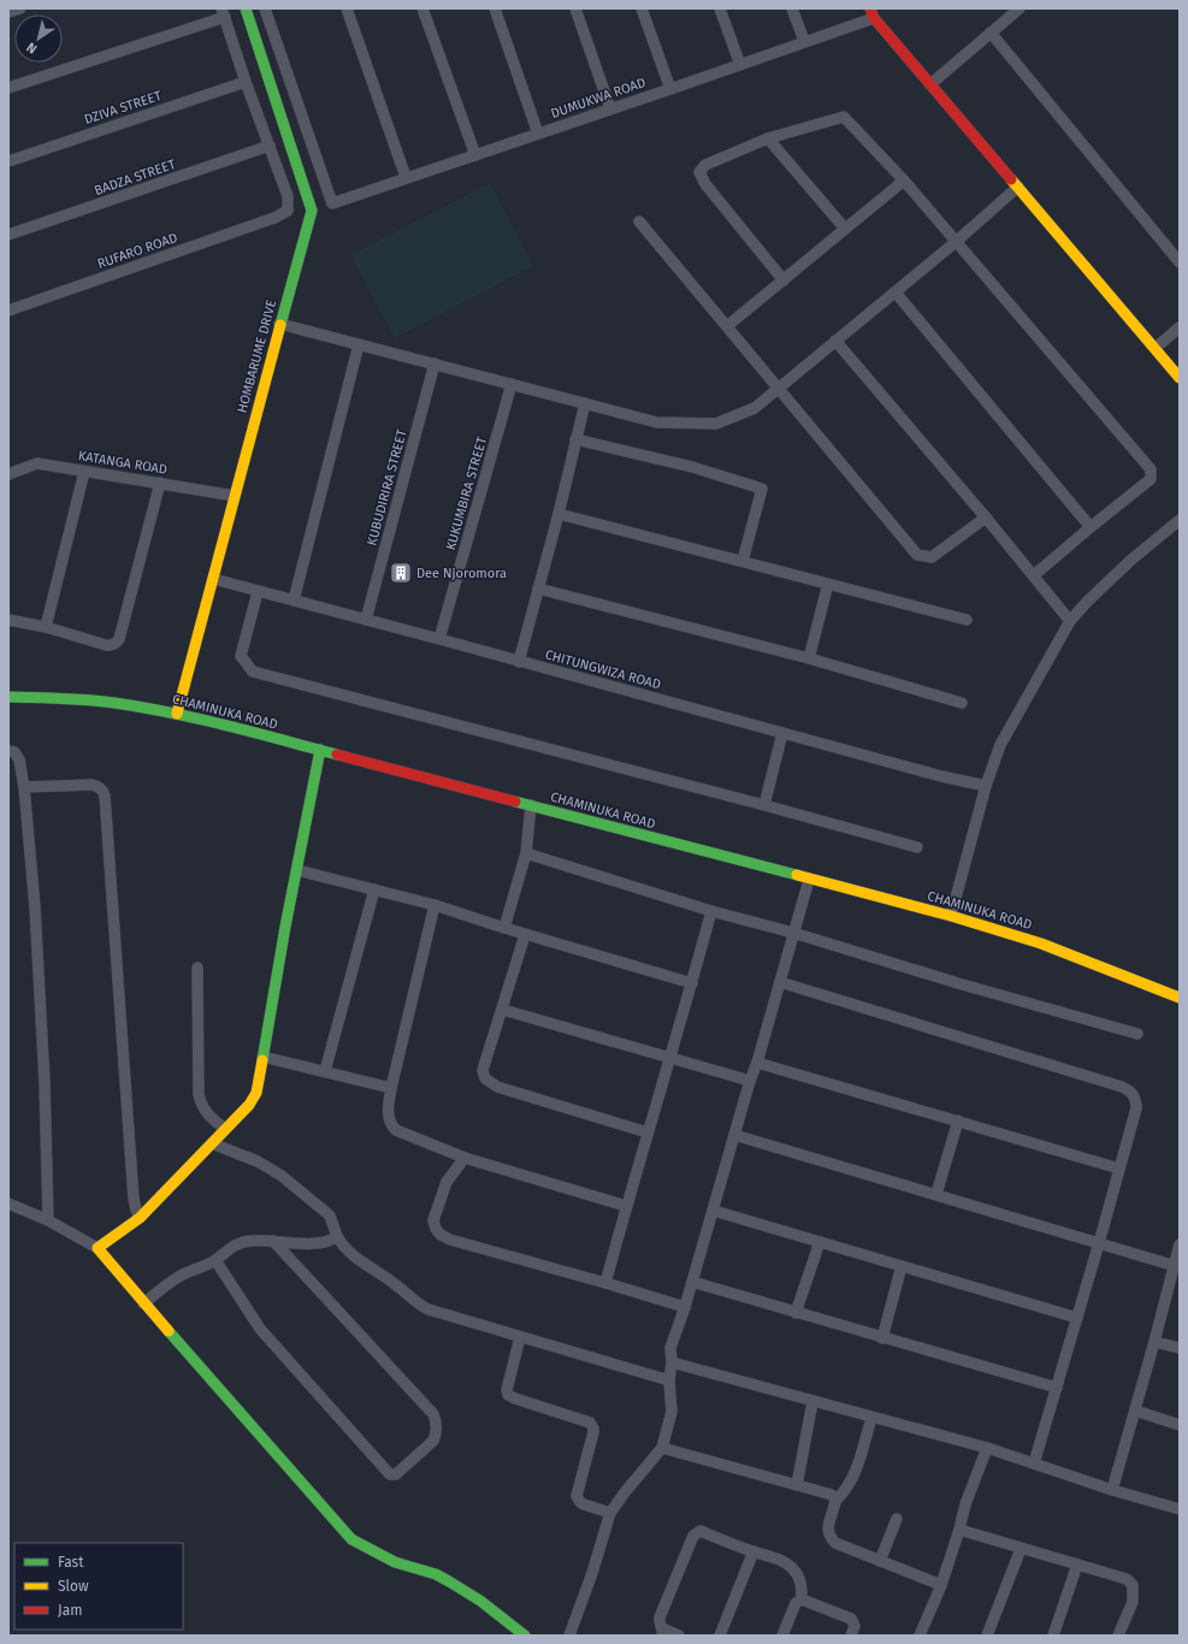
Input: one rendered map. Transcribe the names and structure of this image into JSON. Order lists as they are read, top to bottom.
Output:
{
  "streets": {
    "street": [
      "DUMUKWA ROAD",
      "DZIVA STREET",
      "BADZA STREET",
      "RUFARO ROAD",
      "HOMBARUME DRIVE",
      "KATANGA ROAD",
      "KUBUDIRIRA STREET",
      "KUKUMBIRA STREET",
      "CHITUNGWIZA ROAD",
      "CHAMINUKA ROAD"
    ]
  },
  "crossings": [
    ["BADZA STREET", "RUFARO ROAD"],
    ["HOMBARUME DRIVE", "KATANGA ROAD"],
    ["HOMBARUME DRIVE", "CHITUNGWIZA ROAD"],
    ["HOMBARUME DRIVE", "CHAMINUKA ROAD"],
    ["KUBUDIRIRA STREET", "CHITUNGWIZA ROAD"],
    ["KUKUMBIRA STREET", "CHITUNGWIZA ROAD"]
  ],
  "places": {
    "building": ["Dee Njoromora"]
  },
  "legend": ["Fast", "Slow", "Jam"],
  "north": "bottom left"
}
